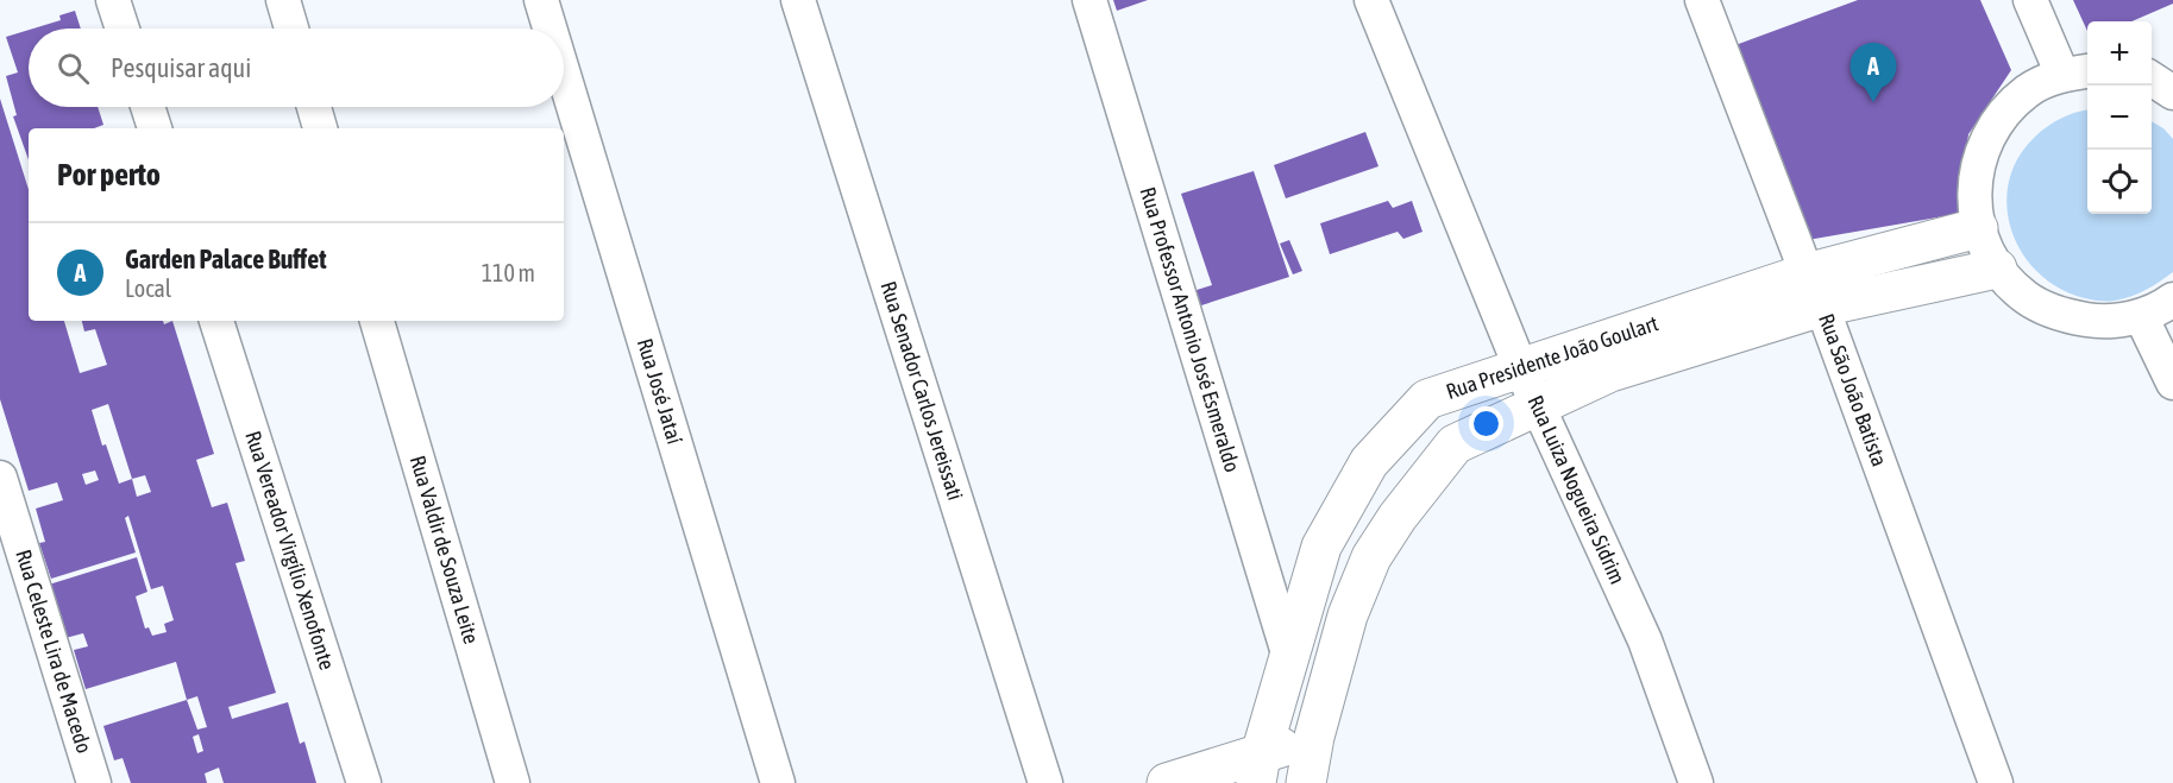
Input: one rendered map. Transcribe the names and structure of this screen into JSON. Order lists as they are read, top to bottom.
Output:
{
  "streets": {
    "street": [
      "Rua Professor Antonio José Esmeraldo",
      "Rua Presidente João Goulart",
      "Rua São João Batista",
      "Rua Senador Carlos Jereissati",
      "Rua José Jataí",
      "Rua Luiza Nogueira Sidrim",
      "Rua Vereador Virgílio Xenofonte",
      "Rua Valdir de Souza Leite",
      "Rua Celeste Lira de Macedo"
    ]
  },
  "crossings": [
    ["Rua Professor Antonio José Esmeraldo", "Rua Presidente João Goulart"],
    ["Rua Presidente João Goulart", "Rua São João Batista"],
    ["Rua Presidente João Goulart", "Rua Luiza Nogueira Sidrim"]
  ],
  "page": {
    "map_buttons": ["+", "−"],
    "search": "Pesquisar aqui",
    "pins": "A",
    "heading": "Por perto",
    "list": [
      {
        "mark": "A",
        "name": "Garden Palace Buffet",
        "note": "Local",
        "value": "110 m"
      }
    ]
  }
}
